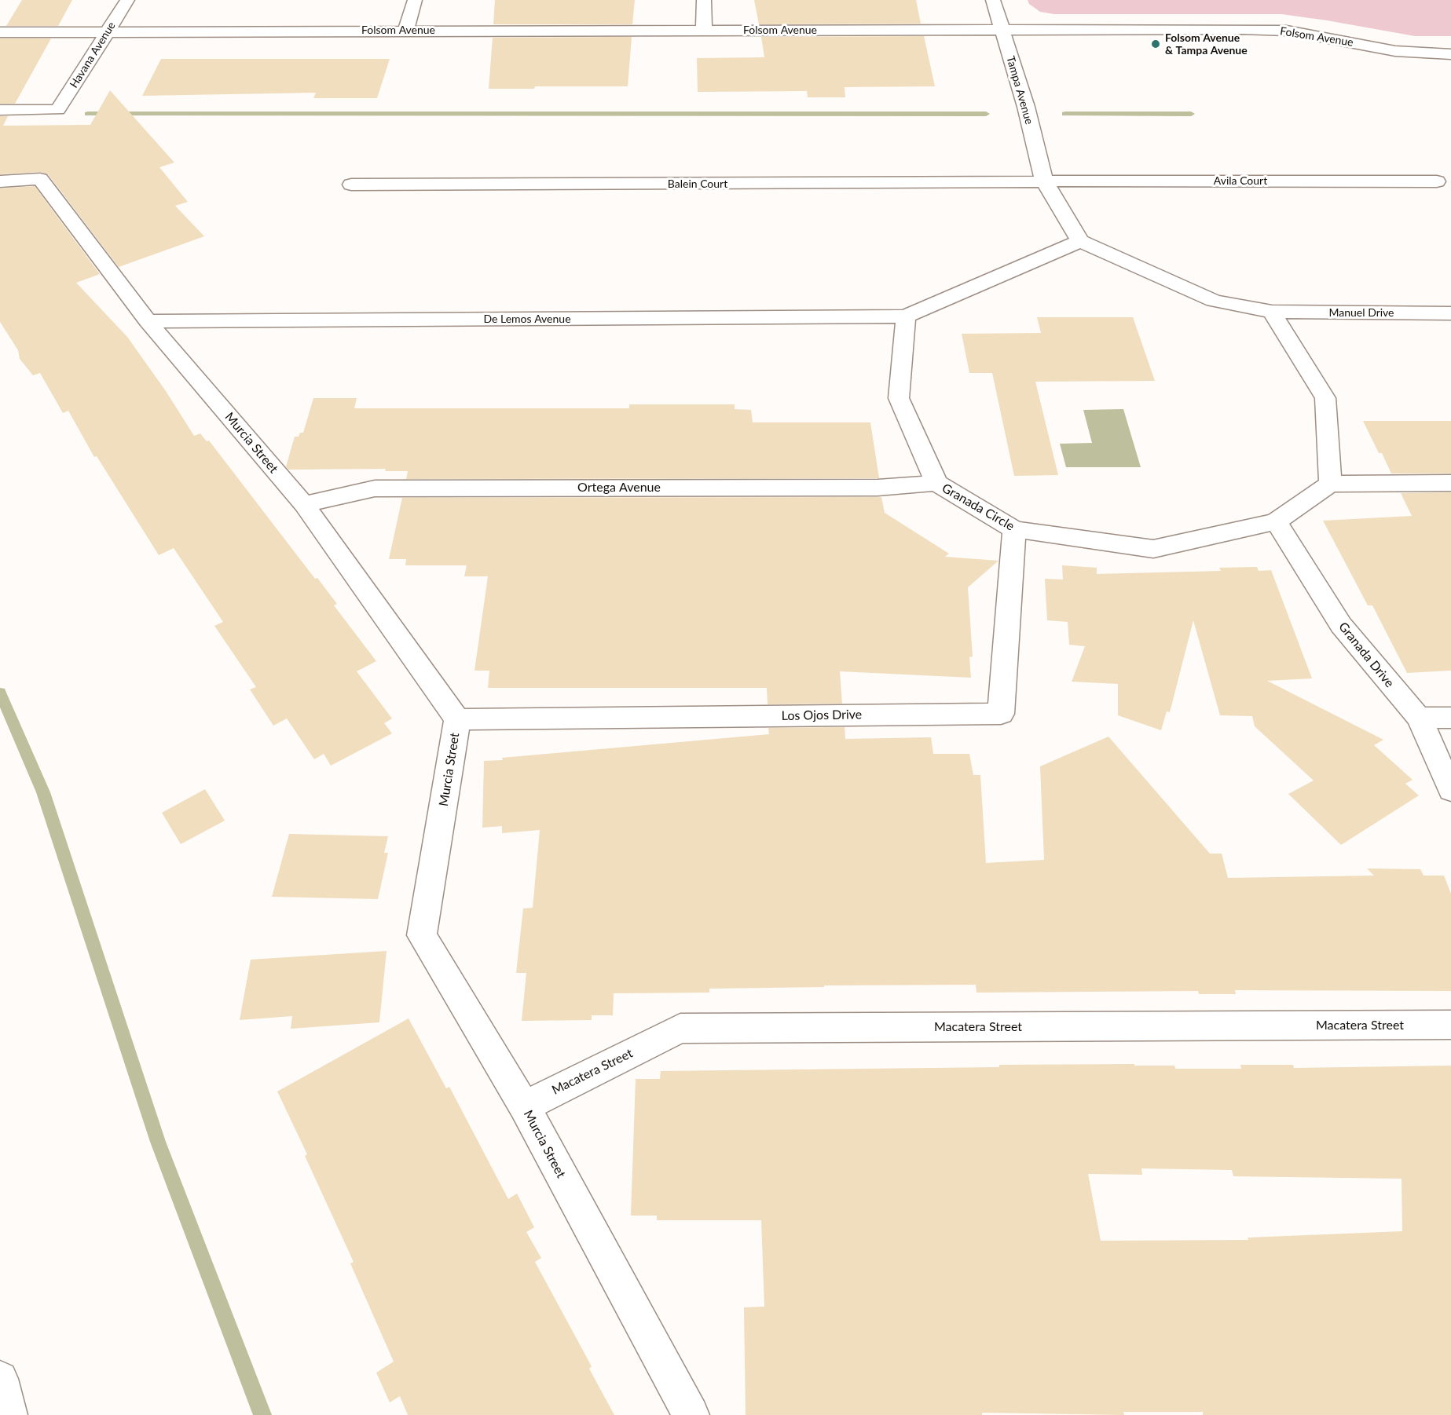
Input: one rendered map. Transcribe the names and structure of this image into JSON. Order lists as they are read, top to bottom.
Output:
{
  "streets": {
    "main road": [
      "Folsom Avenue",
      "Havana Avenue",
      "Tampa Avenue",
      "Avila Court",
      "Balein Court",
      "Manuel Drive",
      "De Lemos Avenue",
      "Murcia Street",
      "Ortega Avenue",
      "Granada Circle",
      "Granada Drive",
      "Los Ojos Drive",
      "Macatera Street"
    ]
  },
  "crossings": [
    ["Folsom Avenue", "Havana Avenue"],
    ["Folsom Avenue", "Tampa Avenue"],
    ["Tampa Avenue", "Avila Court"],
    ["Tampa Avenue", "Balein Court"],
    ["Avila Court", "Balein Court"],
    ["De Lemos Avenue", "Murcia Street"],
    ["De Lemos Avenue", "Granada Circle"],
    ["Murcia Street", "Ortega Avenue"],
    ["Murcia Street", "Los Ojos Drive"],
    ["Murcia Street", "Macatera Street"],
    ["Ortega Avenue", "Granada Circle"],
    ["Granada Circle", "Granada Drive"],
    ["Granada Circle", "Los Ojos Drive"]
  ],
  "places": ["Folsom Avenue & Tampa Avenue"]
}
